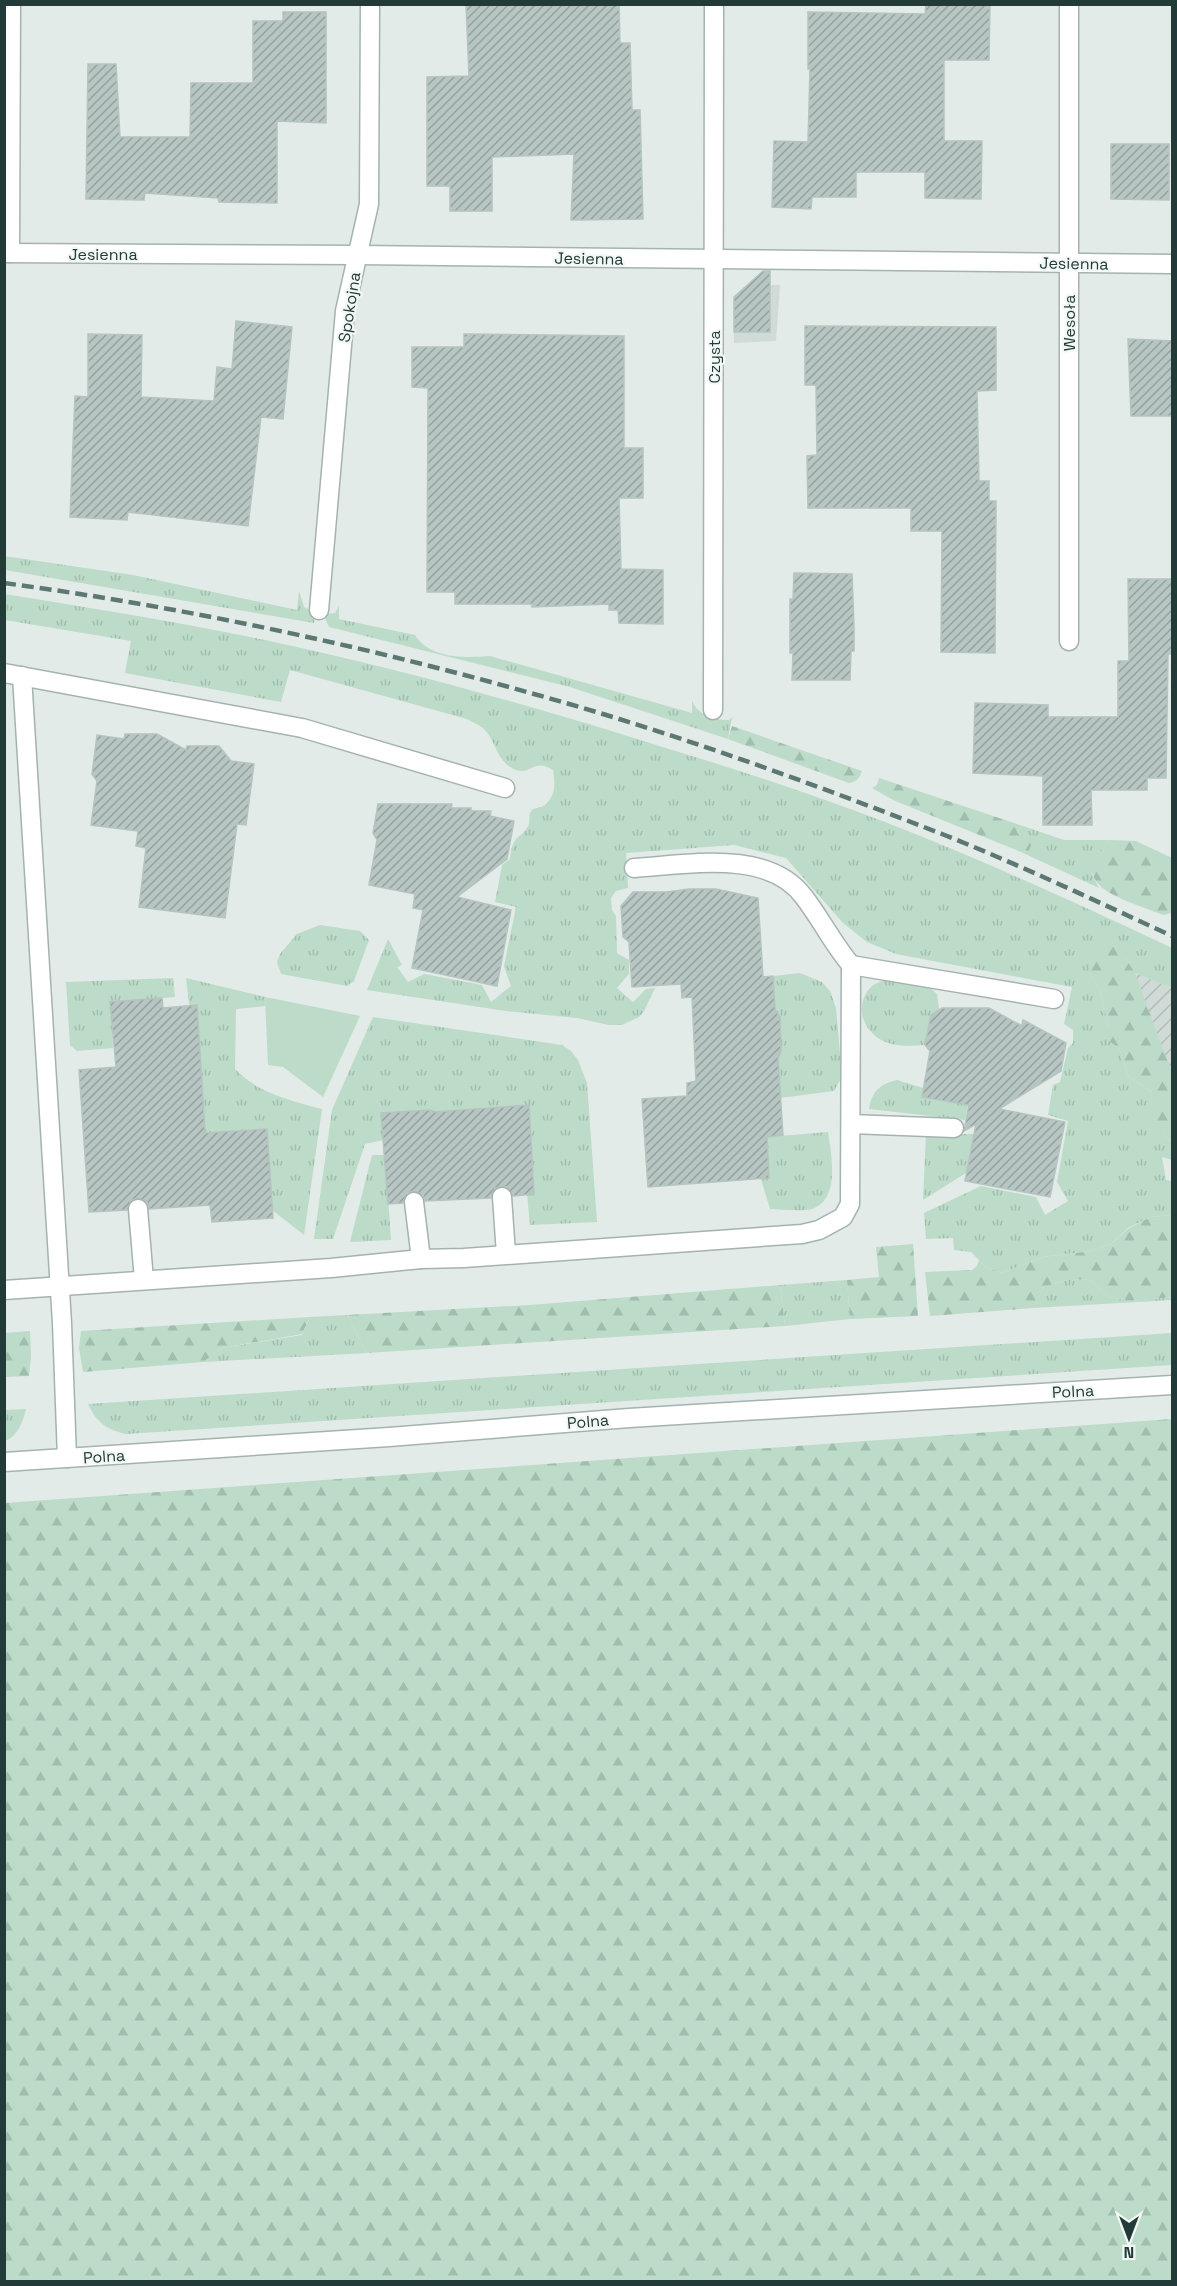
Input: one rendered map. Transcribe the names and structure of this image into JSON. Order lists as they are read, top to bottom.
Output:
{
  "streets": {
    "street": [
      "Jesienna",
      "Spokojna",
      "Wesoła",
      "Czysta",
      "Polna"
    ]
  },
  "crossings": [
    ["Jesienna", "Spokojna"],
    ["Jesienna", "Wesoła"],
    ["Jesienna", "Czysta"]
  ],
  "north": "bottom"
}
